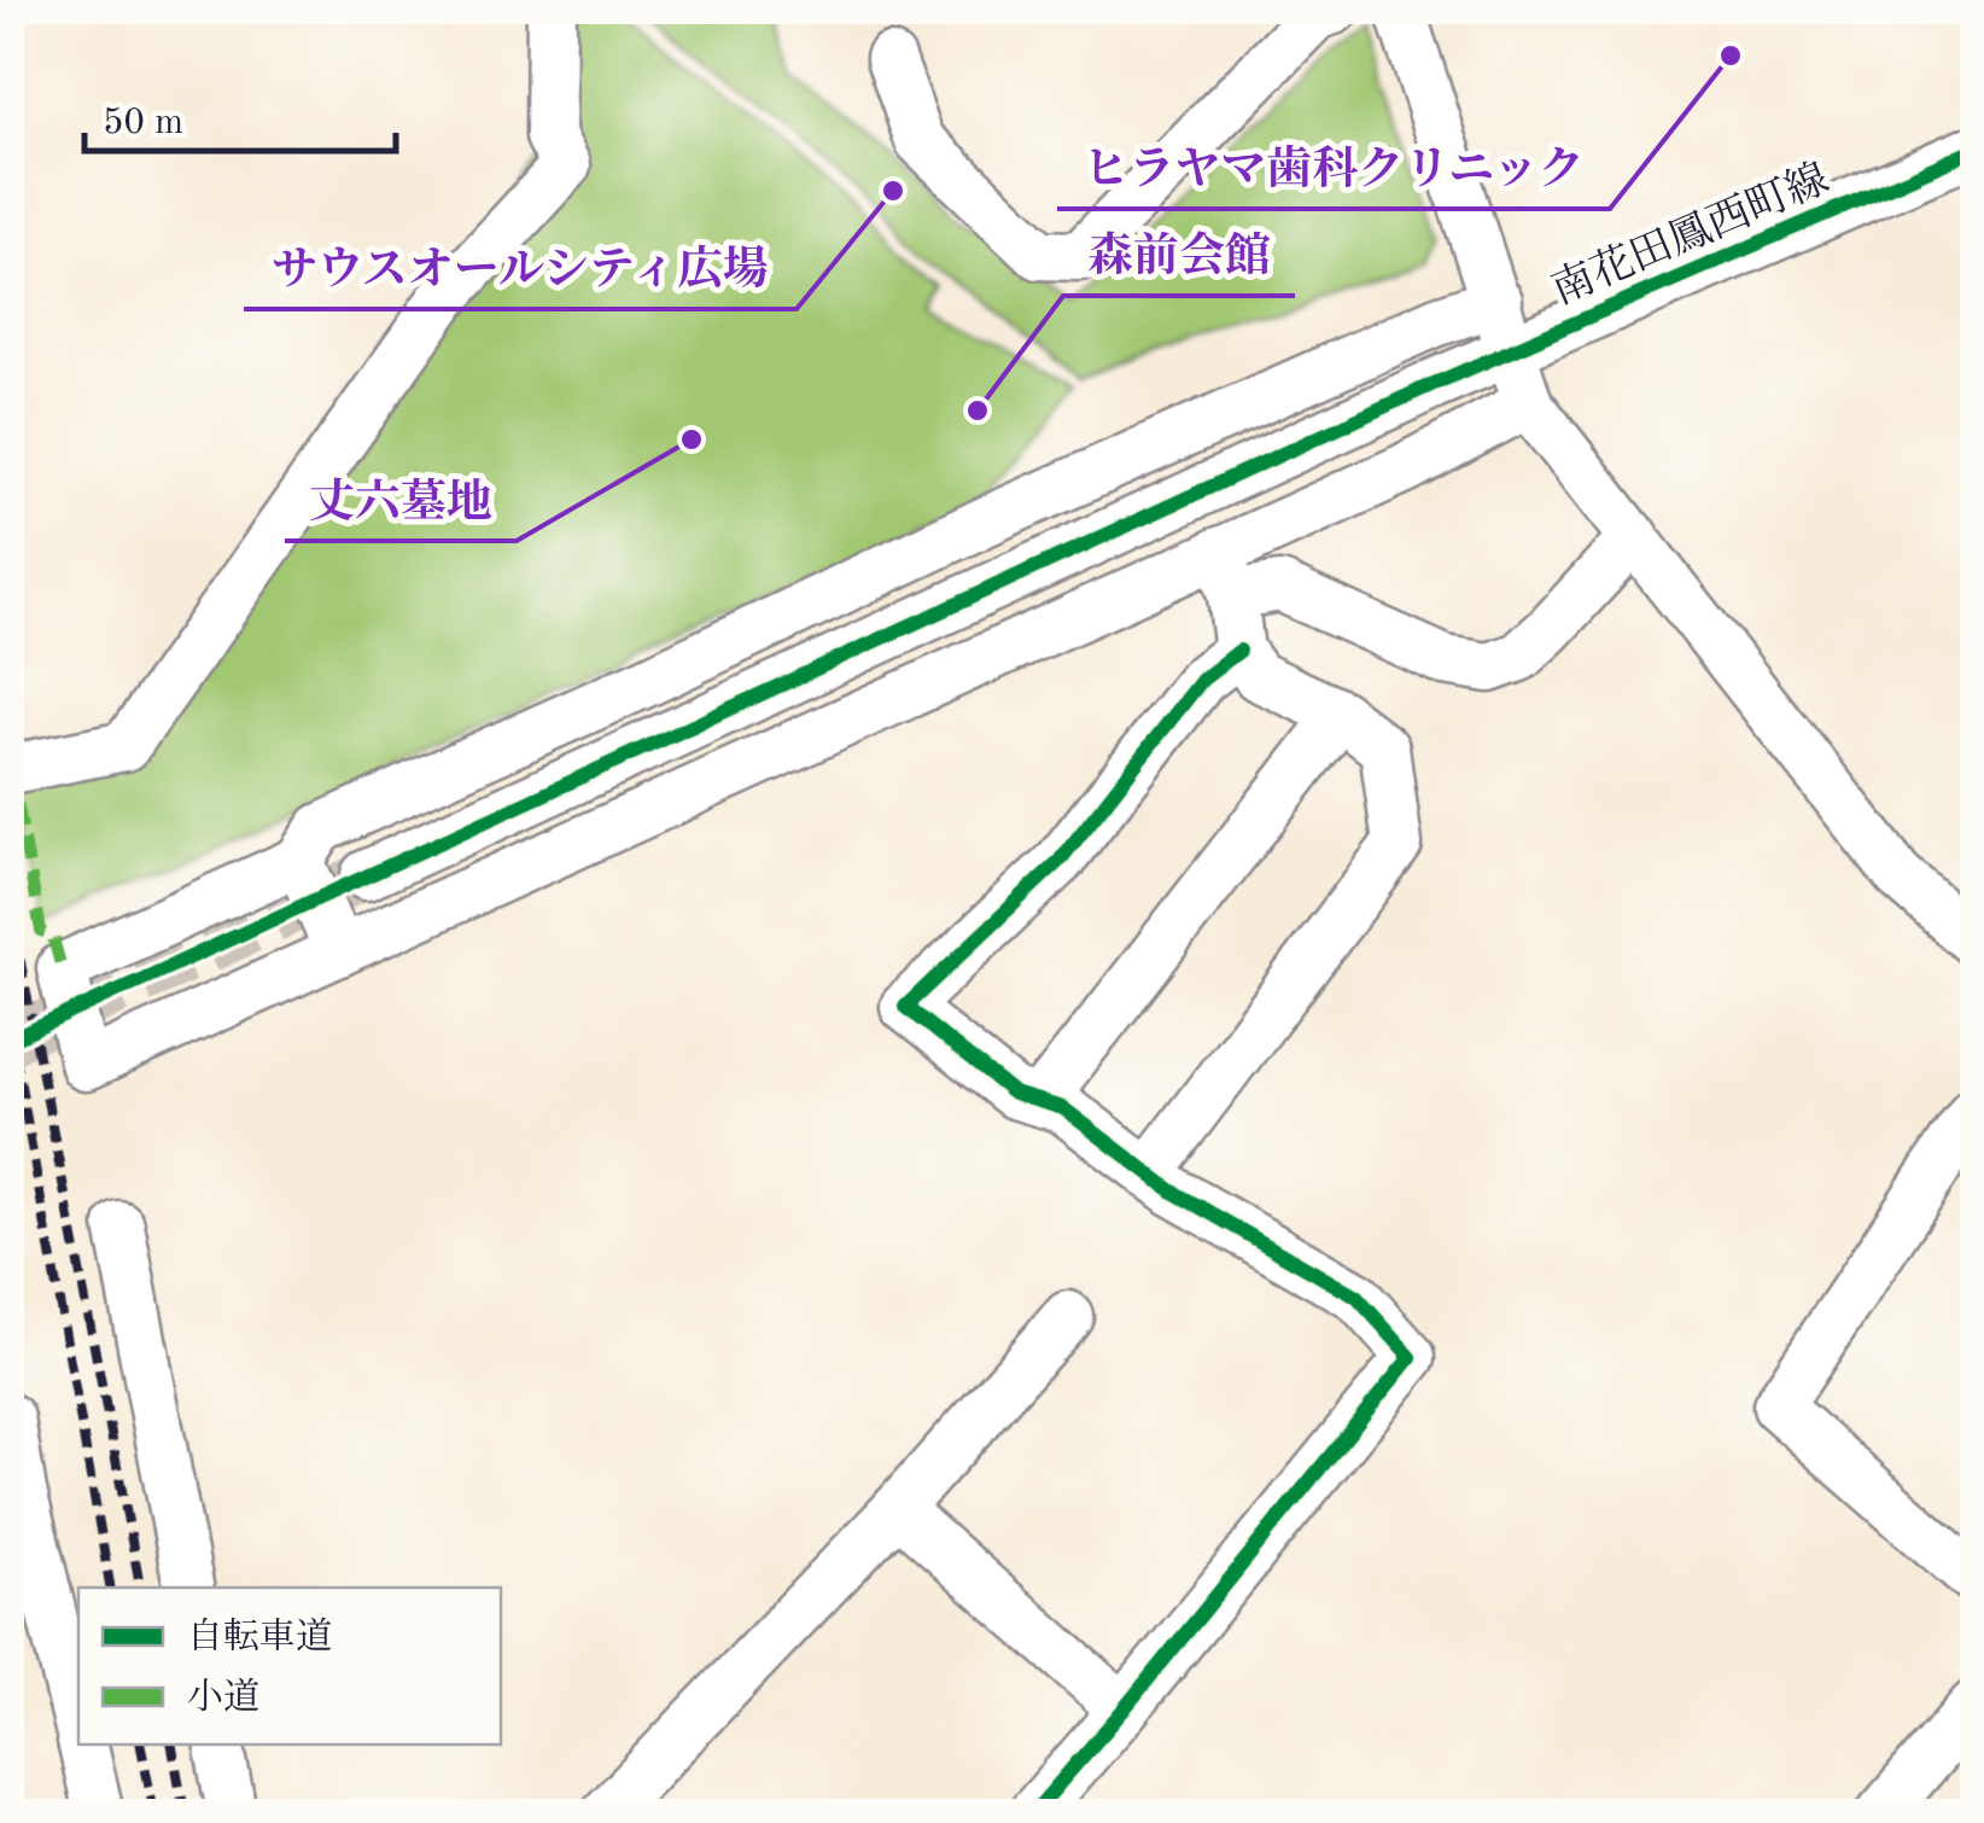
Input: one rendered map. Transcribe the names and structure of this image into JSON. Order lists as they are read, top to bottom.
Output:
{
  "streets": {
    "street": ["南花田鳳西町線"]
  },
  "places": [
    "ヒラヤマ歯科クリニック",
    "サウスオールシティ広場",
    "森前会館",
    "丈六墓地"
  ],
  "legend": ["自転車道", "小道"],
  "scale_bar": "50 m"
}
